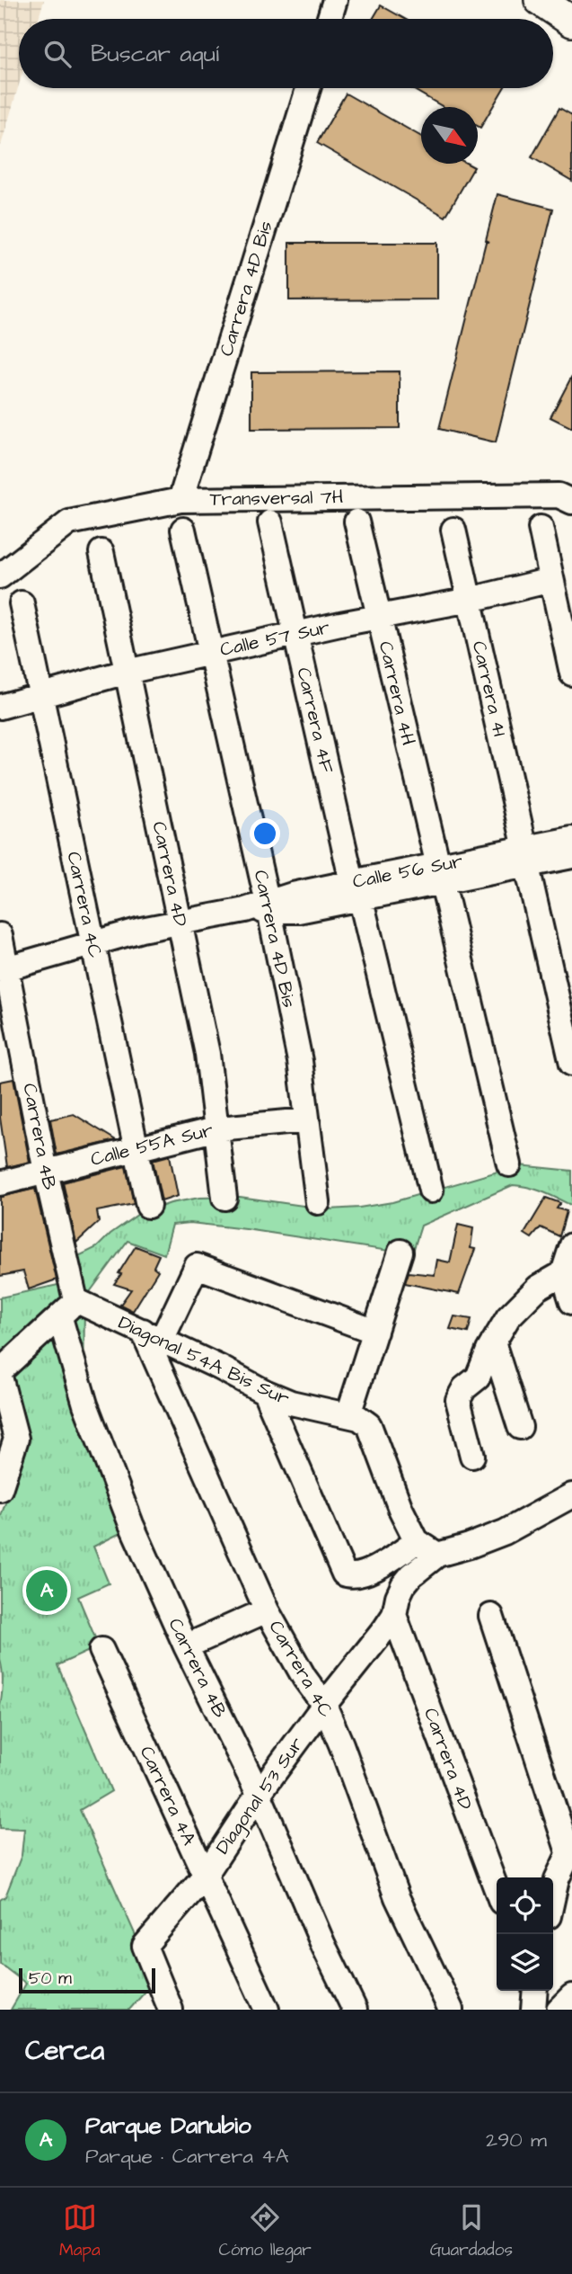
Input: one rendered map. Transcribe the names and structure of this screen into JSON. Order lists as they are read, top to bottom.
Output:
{
  "streets": {
    "street": [
      "Carrera 4D Bis",
      "Transversal 7H",
      "Calle 57 Sur",
      "Carrera 4I",
      "Carrera 4H",
      "Carrera 4F",
      "Calle 56 Sur",
      "Carrera 4D",
      "Carrera 4C",
      "Carrera 4B",
      "Calle 55A Sur",
      "Diagonal 54A Bis Sur",
      "Carrera 4A",
      "Diagonal 53 Sur"
    ]
  },
  "crossings": [
    ["Carrera 4D Bis", "Transversal 7H"],
    ["Carrera 4D Bis", "Calle 57 Sur"],
    ["Carrera 4D Bis", "Calle 56 Sur"],
    ["Carrera 4D Bis", "Calle 55A Sur"],
    ["Calle 57 Sur", "Carrera 4I"],
    ["Calle 57 Sur", "Carrera 4H"],
    ["Calle 57 Sur", "Carrera 4F"],
    ["Calle 57 Sur", "Carrera 4D"],
    ["Calle 57 Sur", "Carrera 4C"],
    ["Carrera 4I", "Calle 56 Sur"],
    ["Carrera 4H", "Calle 56 Sur"],
    ["Carrera 4F", "Calle 56 Sur"],
    ["Calle 56 Sur", "Carrera 4D"],
    ["Calle 56 Sur", "Carrera 4C"],
    ["Calle 56 Sur", "Carrera 4B"],
    ["Carrera 4D", "Calle 55A Sur"],
    ["Carrera 4D", "Diagonal 53 Sur"],
    ["Carrera 4C", "Calle 55A Sur"],
    ["Carrera 4C", "Diagonal 54A Bis Sur"],
    ["Carrera 4C", "Diagonal 53 Sur"],
    ["Carrera 4B", "Calle 55A Sur"],
    ["Carrera 4B", "Diagonal 54A Bis Sur"],
    ["Carrera 4B", "Diagonal 53 Sur"],
    ["Carrera 4A", "Diagonal 53 Sur"]
  ],
  "scale_bar": "50 m",
  "north": "bottom right",
  "page": {
    "search": "Buscar aquí",
    "pins": "A",
    "scale": "50 m",
    "heading": "Cerca",
    "list": [
      {
        "mark": "A",
        "name": "Parque Danubio",
        "note": "Parque · Carrera 4A",
        "value": "290 m"
      }
    ],
    "nav": ["Mapa", "Cómo llegar", "Guardados"]
  }
}
